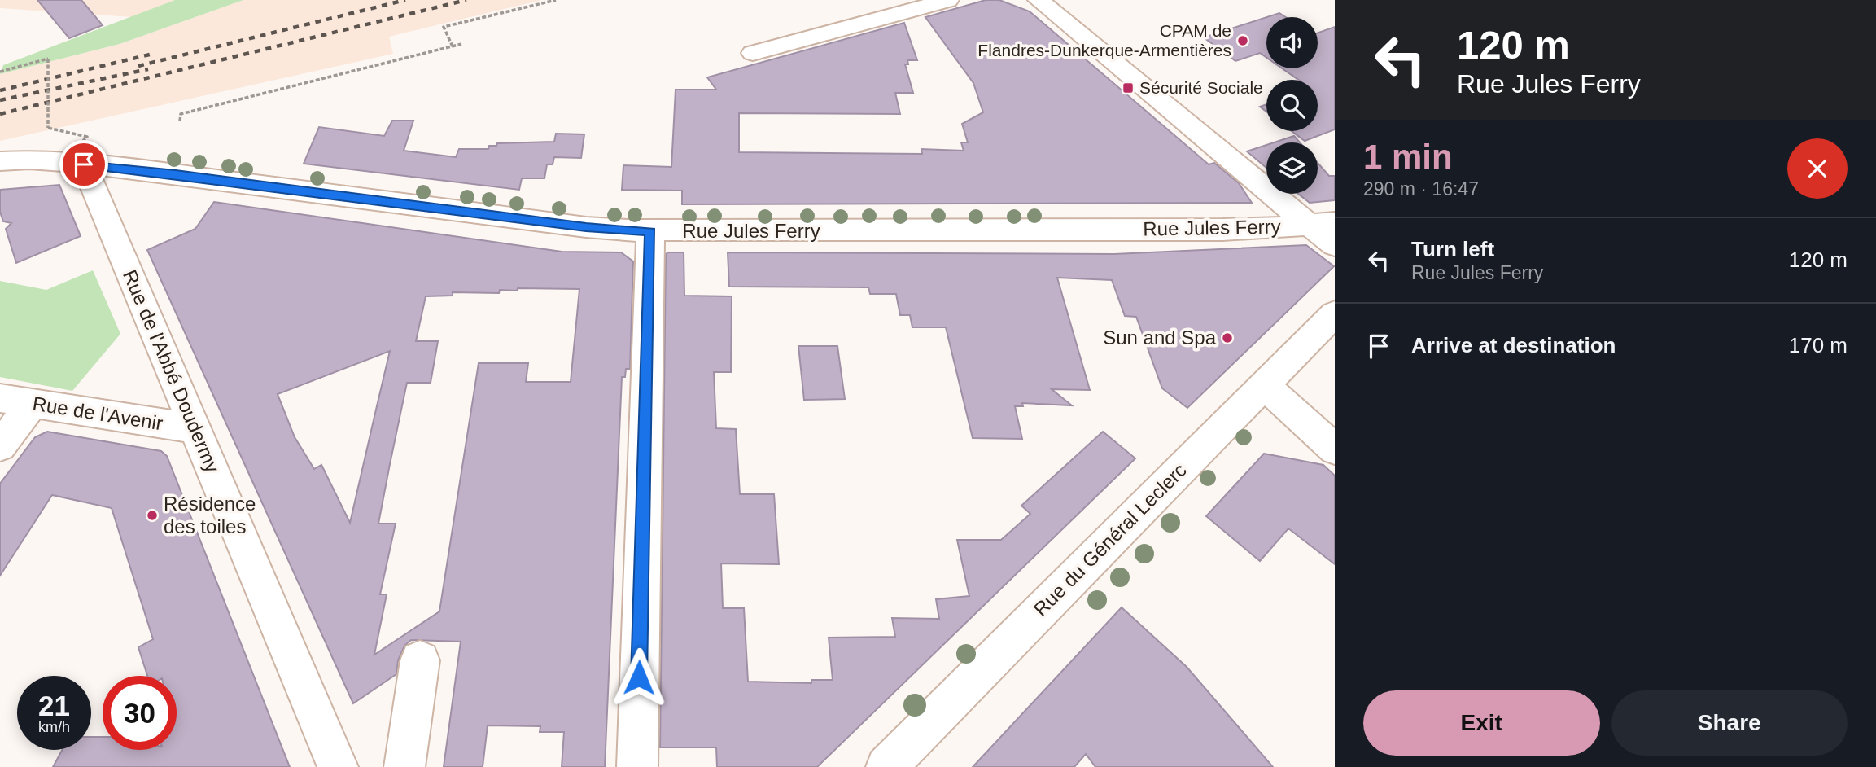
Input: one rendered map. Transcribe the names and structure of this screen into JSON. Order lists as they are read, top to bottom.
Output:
{
  "streets": {
    "street": [
      "Rue Jules Ferry",
      "Rue de l'Abbé Doudermy",
      "Rue de l'Avenir",
      "Rue du Général Leclerc"
    ]
  },
  "crossings": [
    ["Rue Jules Ferry", "Rue de l'Abbé Doudermy"],
    ["Rue de l'Abbé Doudermy", "Rue de l'Avenir"]
  ],
  "places": {
    "other": ["CPAM de Flandres-Dunkerque-Armentières", "Sun and Spa", "Résidence des toiles"],
    "transit": ["Sécurité Sociale"]
  },
  "page": {
    "turn": ["120 m", "Rue Jules Ferry"],
    "heading": ["1 min", "290 m · 16:47"],
    "list": [
      {
        "name": "Turn left",
        "note": "Rue Jules Ferry",
        "value": "120 m"
      },
      {
        "name": "Arrive at destination",
        "value": "170 m"
      }
    ],
    "speed": "21 km/h",
    "limit": "30",
    "buttons": ["Exit", "Share"]
  }
}
